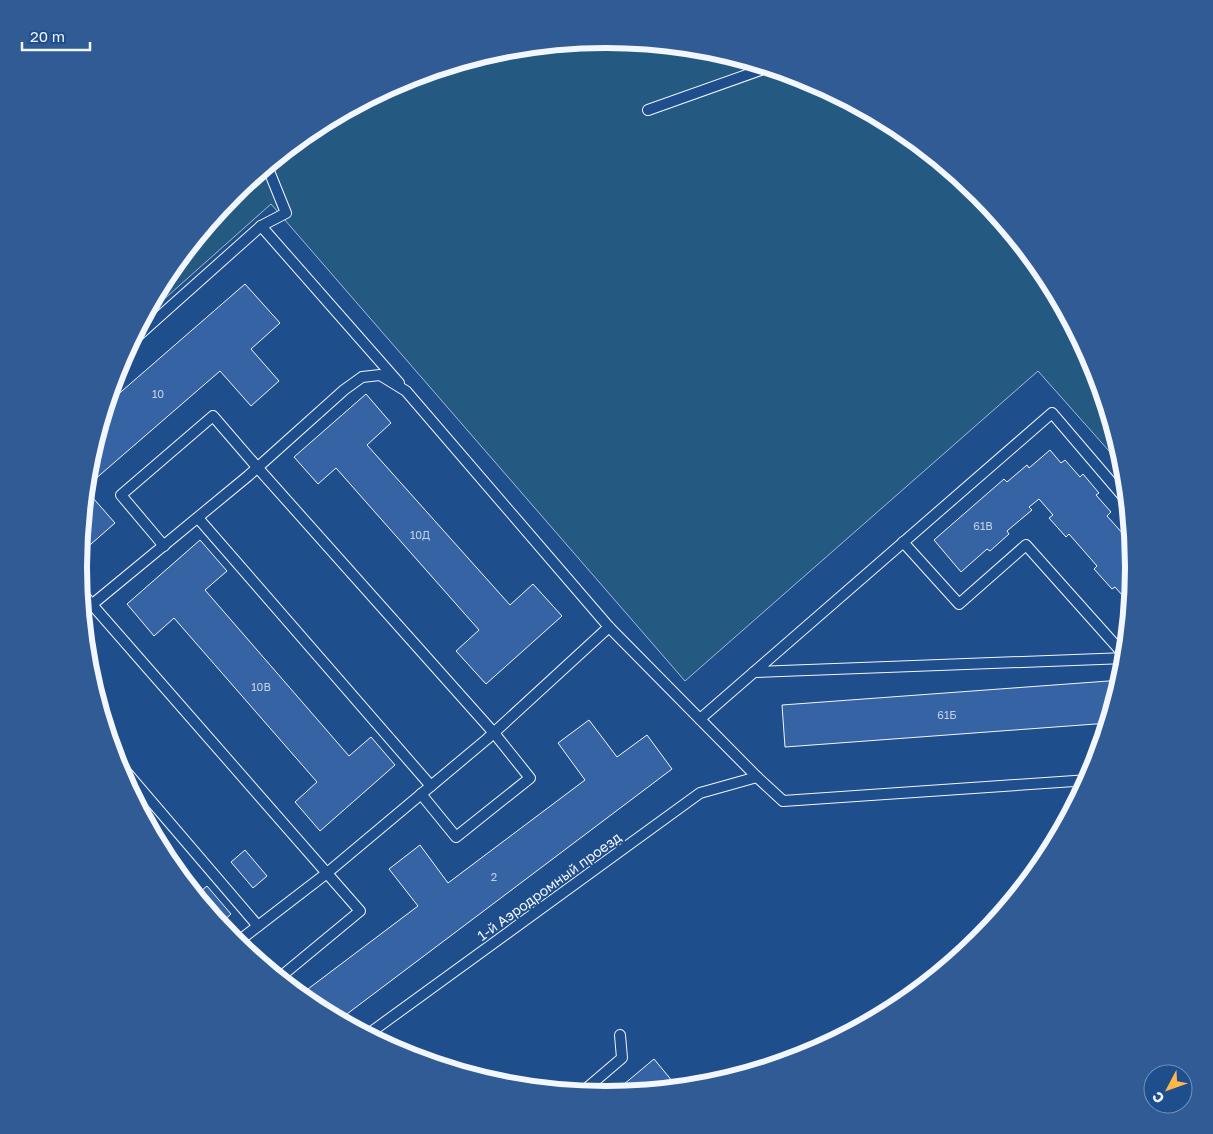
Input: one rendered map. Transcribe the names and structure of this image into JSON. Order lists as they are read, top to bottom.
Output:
{
  "streets": {
    "lane": ["1-й Аэродромный проезд"]
  },
  "house_numbers": [
    "10",
    "61В",
    "10Д",
    "10В",
    "61Б",
    "2"
  ],
  "scale_bar": "20 m",
  "north": "bottom left"
}
